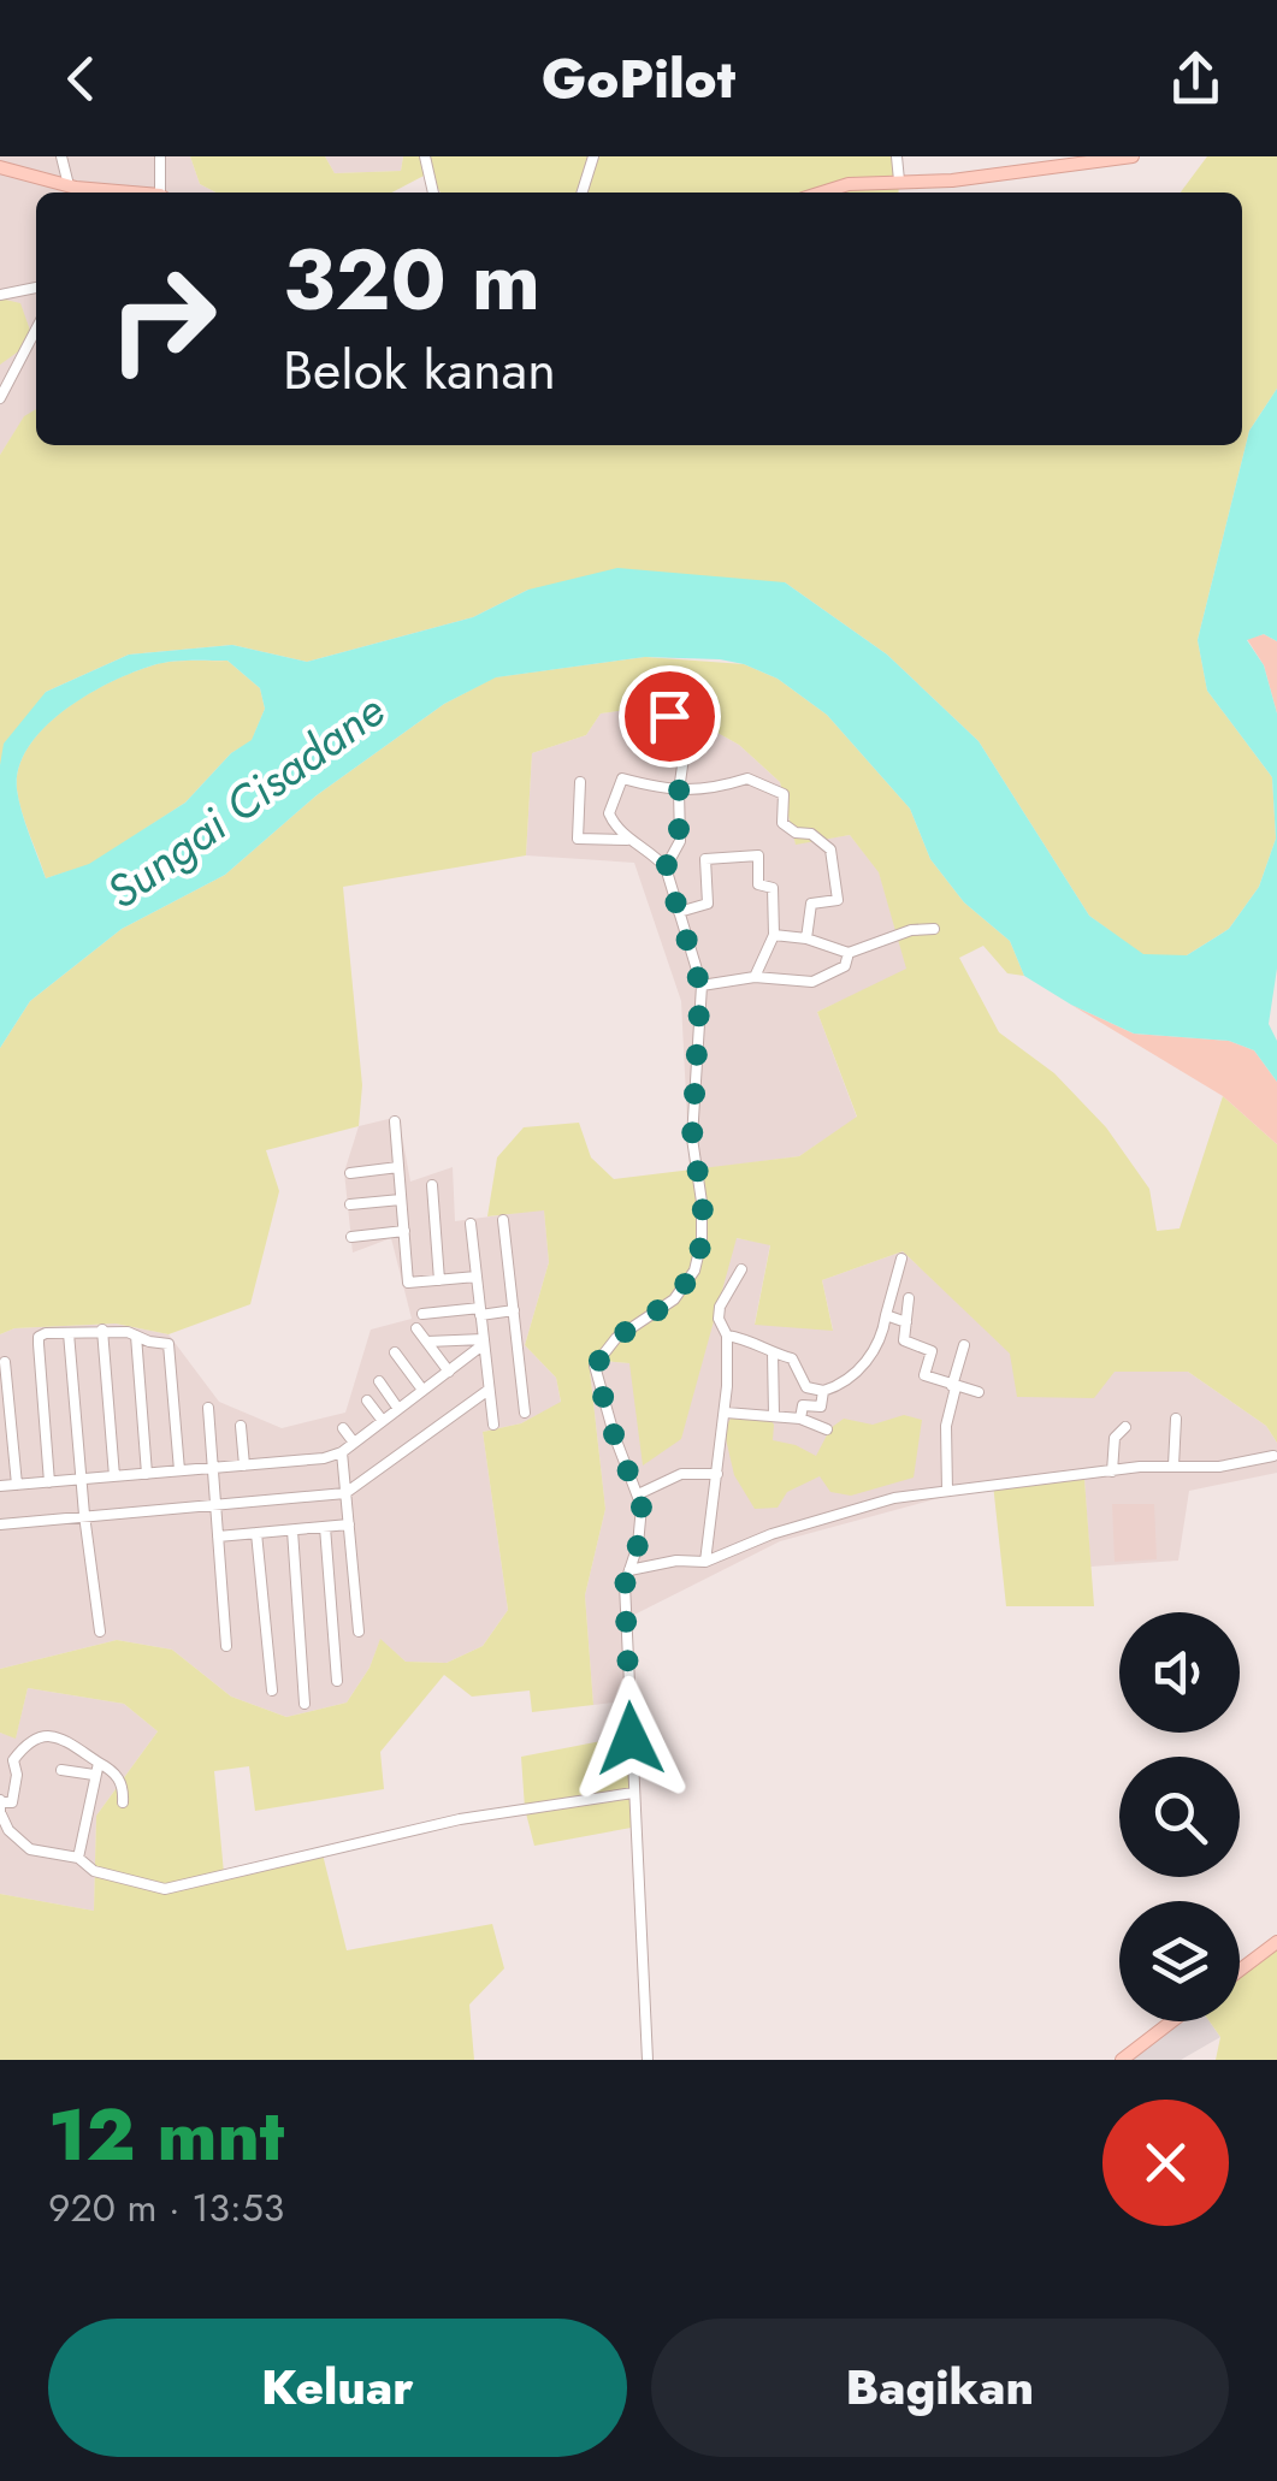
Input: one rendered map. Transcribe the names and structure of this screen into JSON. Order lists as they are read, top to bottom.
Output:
{
  "water": ["Sungai Cisadane"],
  "page": {
    "header": "GoPilot",
    "turn": ["320 m", "Belok kanan"],
    "heading": ["12 mnt", "920 m · 13:53"],
    "buttons": ["Keluar", "Bagikan"]
  }
}
